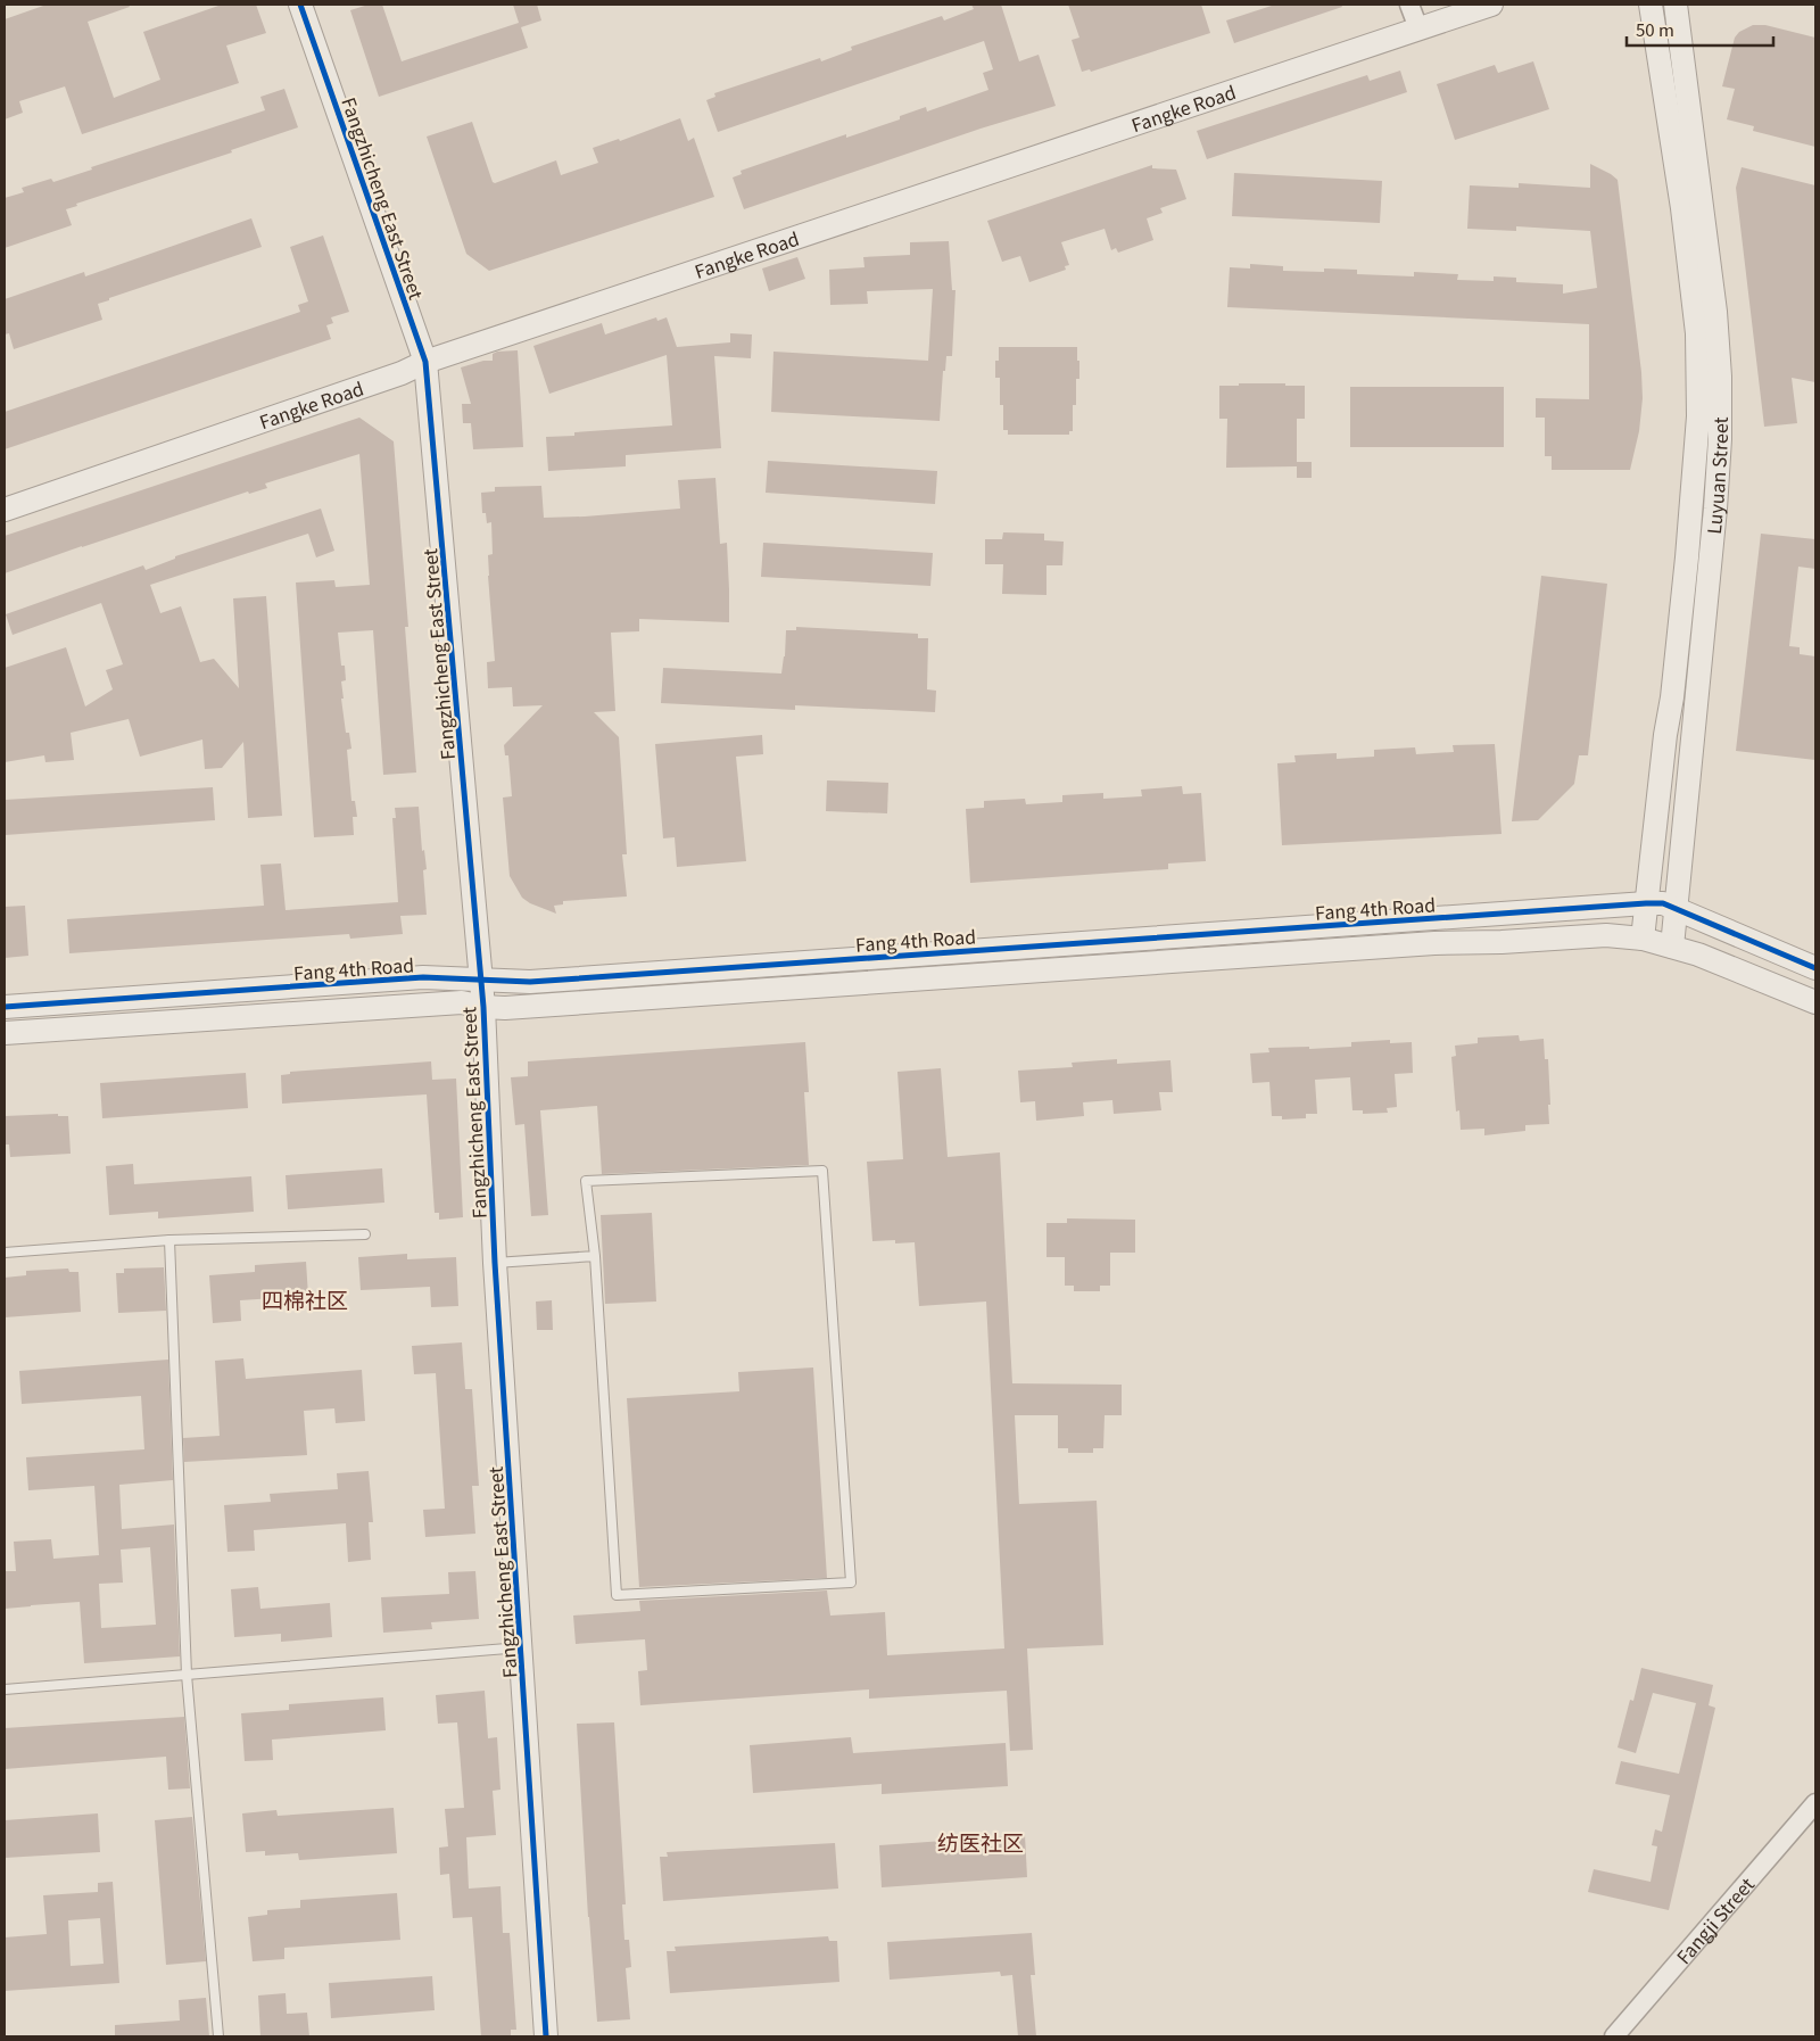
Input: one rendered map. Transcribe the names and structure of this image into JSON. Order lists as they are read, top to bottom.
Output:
{
  "streets": {
    "street": [
      "Fangke Road",
      "Fangzhicheng East Street",
      "Luyuan Street",
      "Fang 4th Road",
      "Fangji Street"
    ]
  },
  "crossings": [
    ["Fangke Road", "Fangzhicheng East Street"],
    ["Fangzhicheng East Street", "Fang 4th Road"],
    ["Luyuan Street", "Fang 4th Road"]
  ],
  "districts": ["四棉社区", "纺医社区"],
  "scale_bar": "50 m"
}
